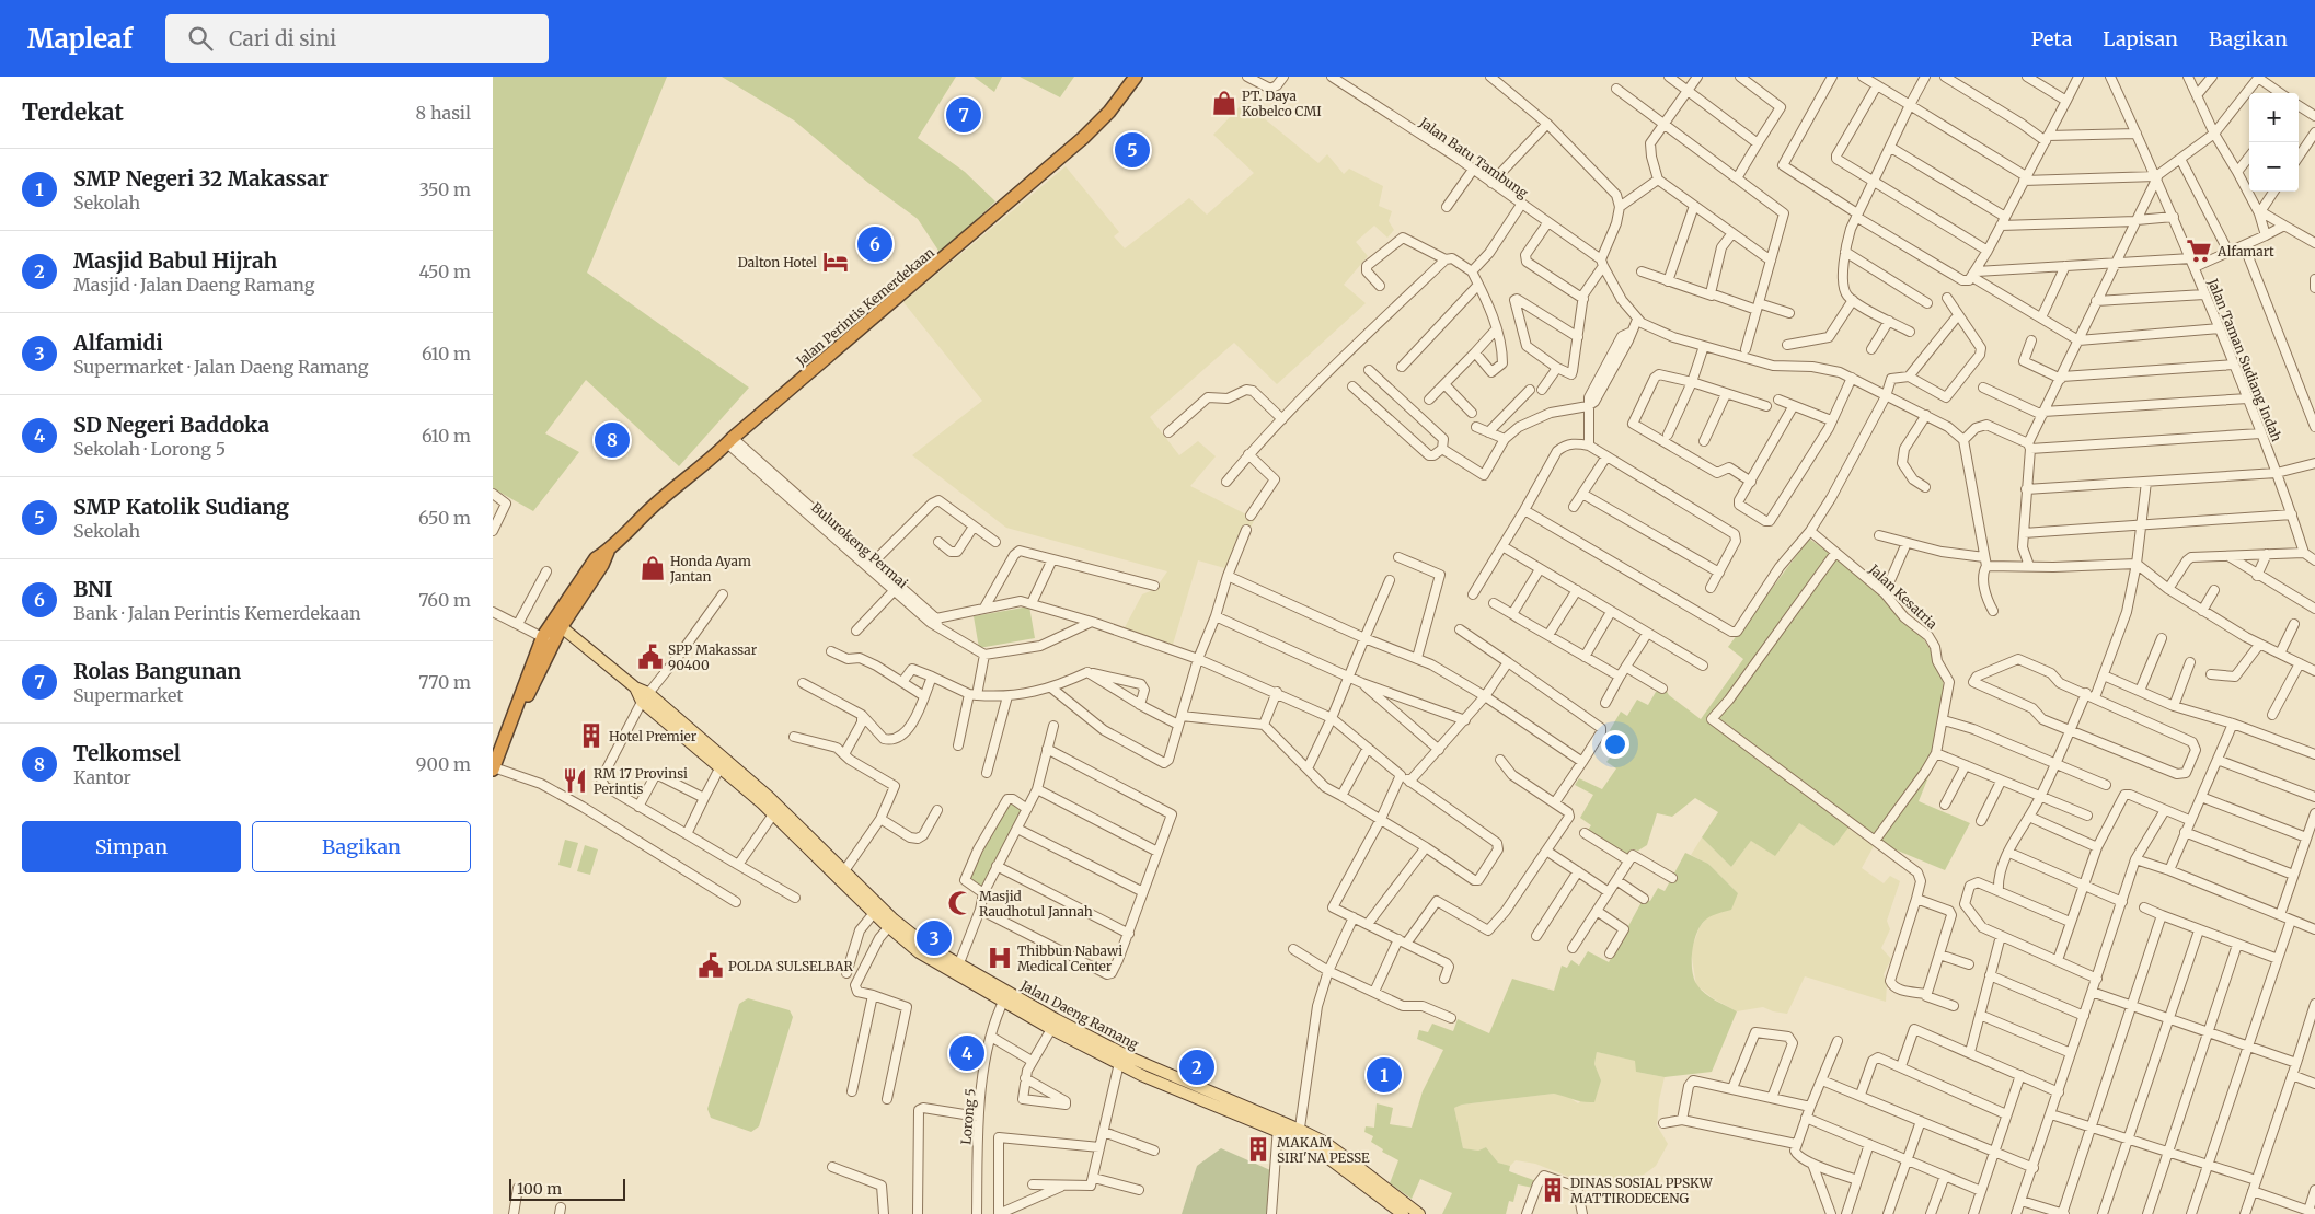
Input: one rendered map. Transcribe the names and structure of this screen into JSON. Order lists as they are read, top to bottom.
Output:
{
  "streets": {
    "highway": ["Jalan Perintis Kemerdekaan"],
    "main road": ["Jalan Daeng Ramang"],
    "street": [
      "Jalan Batu Tambung",
      "Jalan Taman Sudiang Indah",
      "Bulurokeng Permai",
      "Jalan Kesatria",
      "Lorong 5"
    ]
  },
  "crossings": [
    ["Jalan Perintis Kemerdekaan", "Bulurokeng Permai"],
    ["Jalan Perintis Kemerdekaan", "Jalan Daeng Ramang"],
    ["Jalan Daeng Ramang", "Lorong 5"]
  ],
  "places": {
    "shop": ["PT. Daya Kobelco CMI", "Honda Ayam Jantan"],
    "supermarket": ["Alfamart"],
    "hotel": ["Dalton Hotel"],
    "public building": ["SPP Makassar 90400", "POLDA SULSELBAR"],
    "building": ["Hotel Premier", "MAKAM SIRI'NA PESSE", "DINAS SOSIAL PPSKW MATTIRODECENG"],
    "restaurant": ["RM 17 Provinsi Perintis"],
    "mosque": ["Masjid Raudhotul Jannah"],
    "hospital": ["Thibbun Nabawi Medical Center"]
  },
  "scale_bar": "100 m",
  "page": {
    "header": "Mapleaf",
    "search": "Cari di sini",
    "nav": ["Peta", "Lapisan", "Bagikan"],
    "heading": ["Terdekat", "8 hasil"],
    "map_buttons": ["+", "−"],
    "pins": [
      "7",
      "5",
      "6",
      "8",
      "3",
      "4",
      "2",
      "1"
    ],
    "list": [
      {
        "mark": "1",
        "name": "SMP Negeri 32 Makassar",
        "note": "Sekolah",
        "value": "350 m"
      },
      {
        "mark": "2",
        "name": "Masjid Babul Hijrah",
        "note": "Masjid · Jalan Daeng Ramang",
        "value": "450 m"
      },
      {
        "mark": "3",
        "name": "Alfamidi",
        "note": "Supermarket · Jalan Daeng Ramang",
        "value": "610 m"
      },
      {
        "mark": "4",
        "name": "SD Negeri Baddoka",
        "note": "Sekolah · Lorong 5",
        "value": "610 m"
      },
      {
        "mark": "5",
        "name": "SMP Katolik Sudiang",
        "note": "Sekolah",
        "value": "650 m"
      },
      {
        "mark": "6",
        "name": "BNI",
        "note": "Bank · Jalan Perintis Kemerdekaan",
        "value": "760 m"
      },
      {
        "mark": "7",
        "name": "Rolas Bangunan",
        "note": "Supermarket",
        "value": "770 m"
      },
      {
        "mark": "8",
        "name": "Telkomsel",
        "note": "Kantor",
        "value": "900 m"
      }
    ],
    "buttons": ["Simpan", "Bagikan"],
    "scale": "100 m"
  }
}
